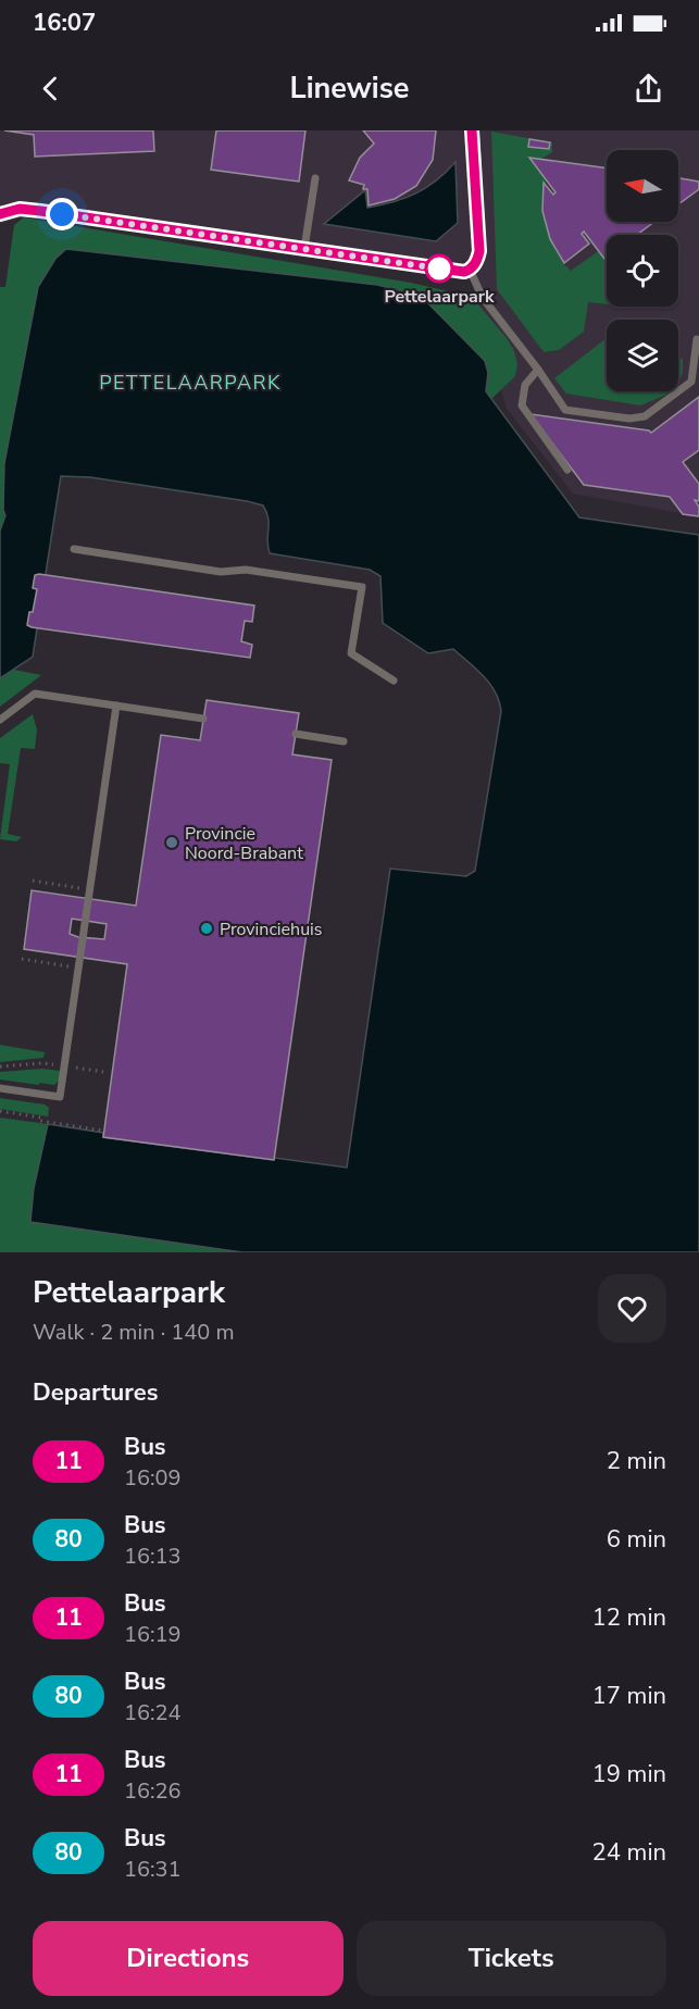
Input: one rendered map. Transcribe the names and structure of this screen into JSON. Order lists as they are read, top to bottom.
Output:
{
  "districts": ["PETTELAARPARK"],
  "places": ["Pettelaarpark", "Provincie Noord-Brabant", "Provinciehuis"],
  "lines": ["bus line 11"],
  "north": "left",
  "page": {
    "status": "16:07",
    "header": "Linewise",
    "heading": [
      ["Pettelaarpark", "Walk · 2 min · 140 m"],
      "Departures"
    ],
    "list": [
      {
        "mark": "11",
        "name": "Bus",
        "note": "16:09",
        "value": "2 min"
      },
      {
        "mark": "80",
        "name": "Bus",
        "note": "16:13",
        "value": "6 min"
      },
      {
        "mark": "11",
        "name": "Bus",
        "note": "16:19",
        "value": "12 min"
      },
      {
        "mark": "80",
        "name": "Bus",
        "note": "16:24",
        "value": "17 min"
      },
      {
        "mark": "11",
        "name": "Bus",
        "note": "16:26",
        "value": "19 min"
      },
      {
        "mark": "80",
        "name": "Bus",
        "note": "16:31",
        "value": "24 min"
      }
    ],
    "buttons": ["Directions", "Tickets"]
  }
}
